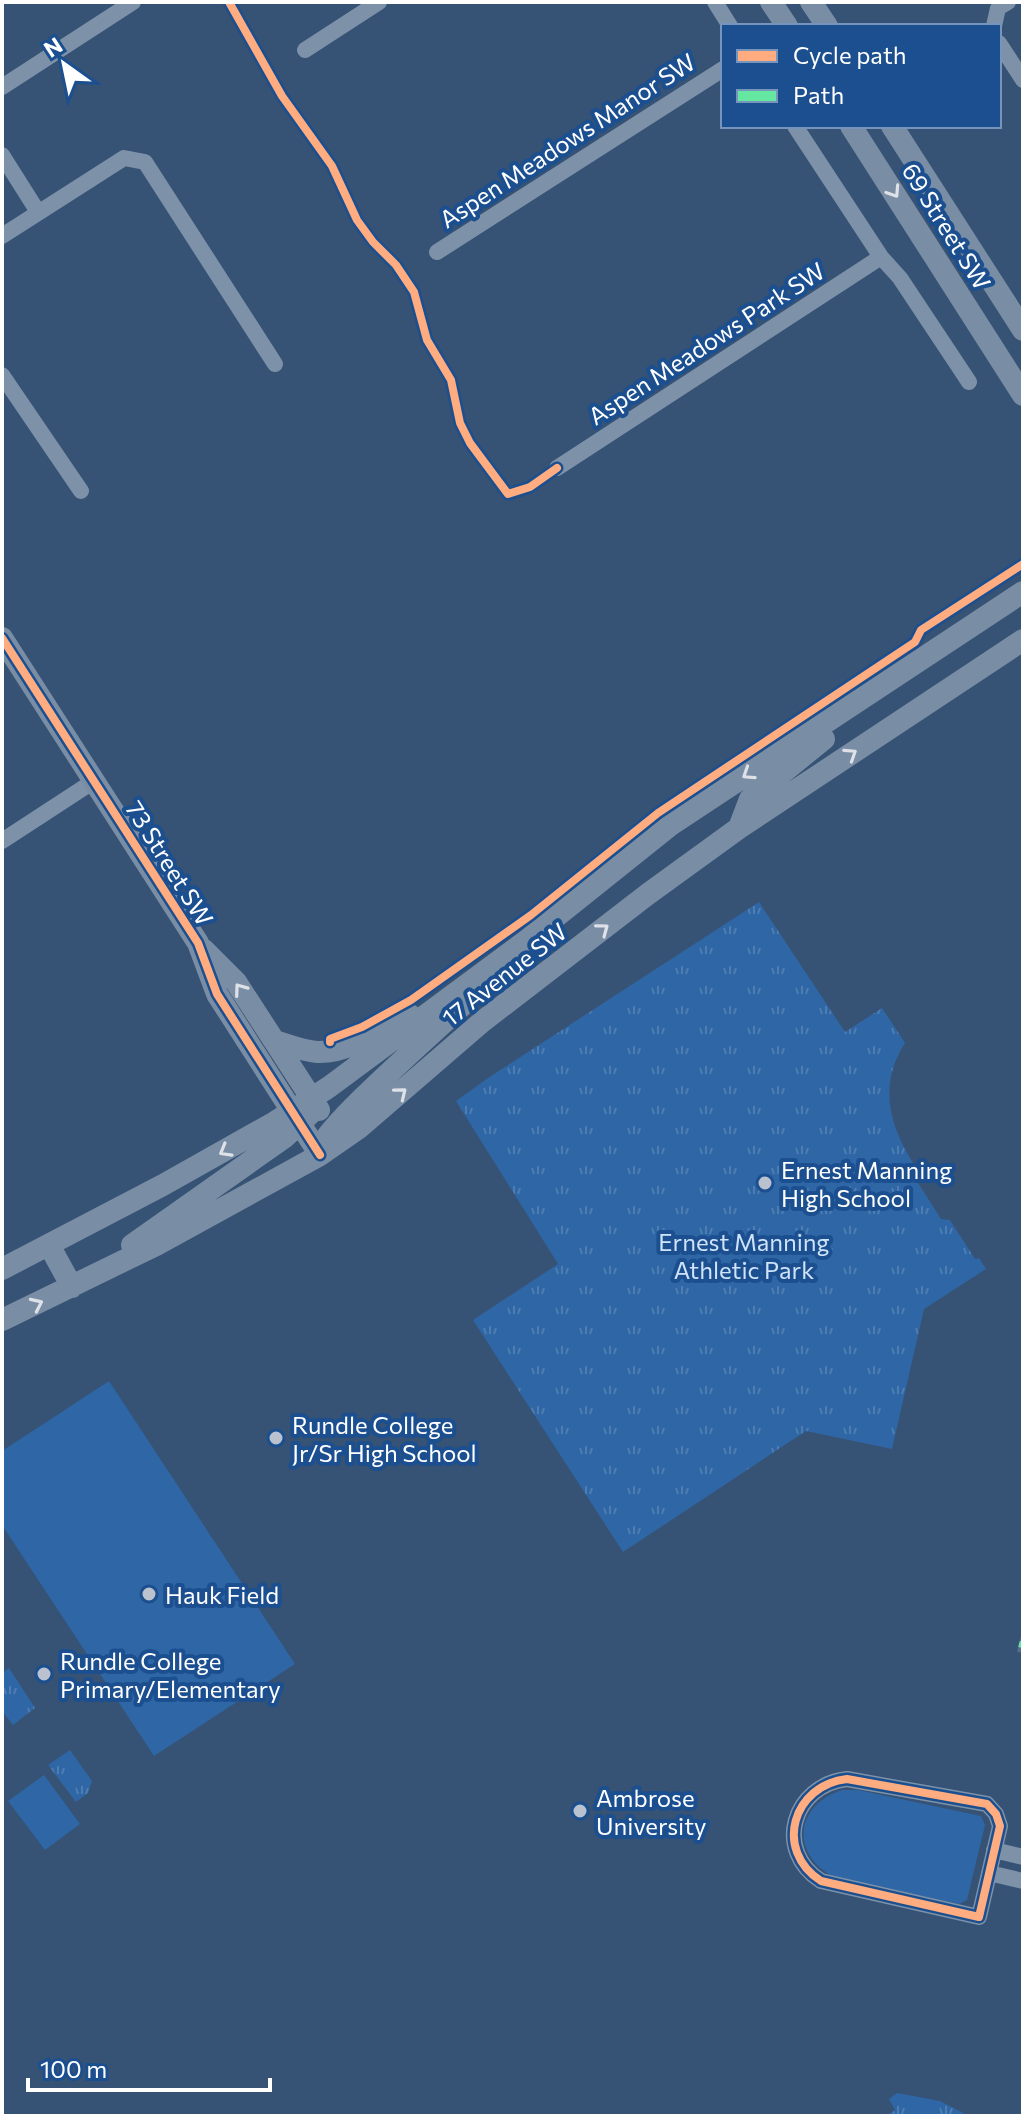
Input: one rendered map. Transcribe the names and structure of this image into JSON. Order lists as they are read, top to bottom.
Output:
{
  "streets": {
    "main road": ["69 Street SW", "73 Street SW", "17 Avenue SW"],
    "street": ["Aspen Meadows Manor SW", "Aspen Meadows Park SW"]
  },
  "crossings": [
    ["73 Street SW", "17 Avenue SW"]
  ],
  "parks": ["Ernest Manning Athletic Park"],
  "places": [
    "Ernest Manning High School",
    "Rundle College Jr/Sr High School",
    "Hauk Field",
    "Rundle College Primary/Elementary",
    "Ambrose University"
  ],
  "legend": ["Cycle path", "Path"],
  "scale_bar": "100 m",
  "north": "top left"
}
